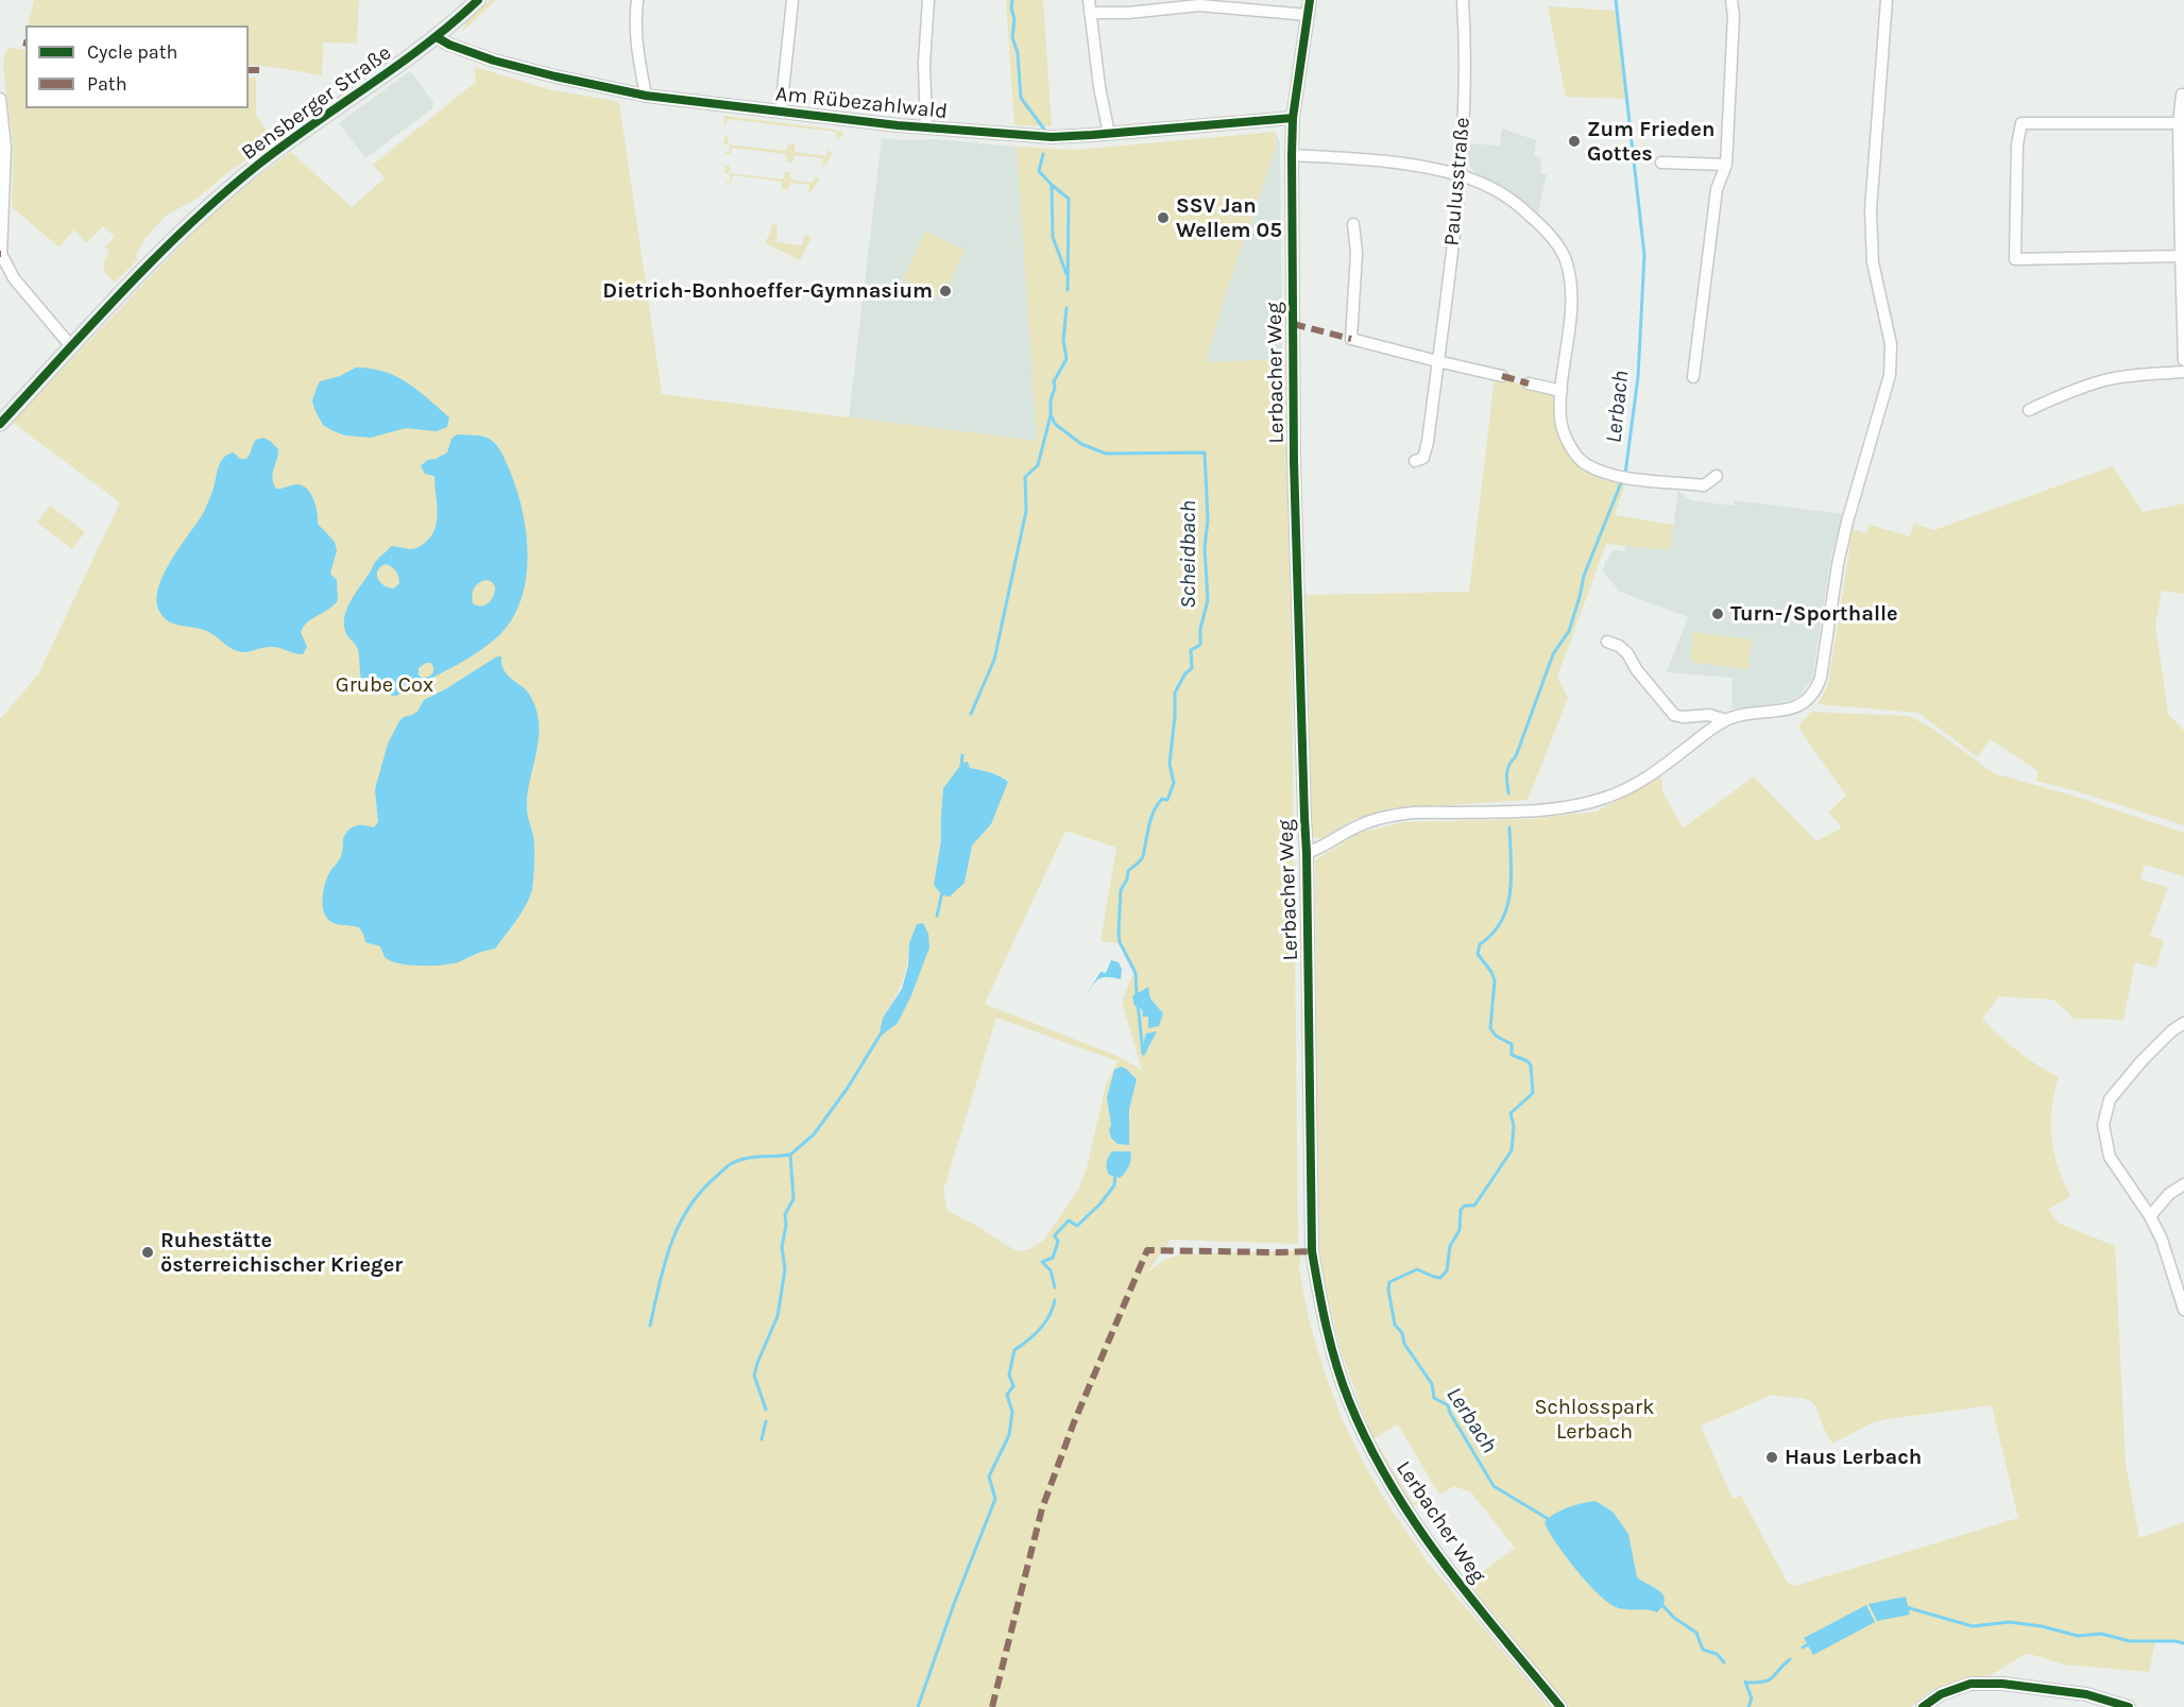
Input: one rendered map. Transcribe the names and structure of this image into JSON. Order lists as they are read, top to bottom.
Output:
{
  "streets": {
    "main road": ["Bensberger Straße"],
    "street": ["Am Rübezahlwald", "Paulusstraße", "Lerbacher Weg"]
  },
  "crossings": [
    ["Bensberger Straße", "Am Rübezahlwald"],
    ["Am Rübezahlwald", "Lerbacher Weg"]
  ],
  "water": ["Lerbach", "Scheidbach"],
  "parks": ["Grube Cox", "Schlosspark Lerbach"],
  "places": [
    "Zum Frieden Gottes",
    "SSV Jan Wellem 05",
    "Dietrich-Bonhoeffer-Gymnasium",
    "Turn-/Sporthalle",
    "Ruhestätte österreichischer Krieger",
    "Haus Lerbach"
  ],
  "legend": ["Cycle path", "Path"]
}
